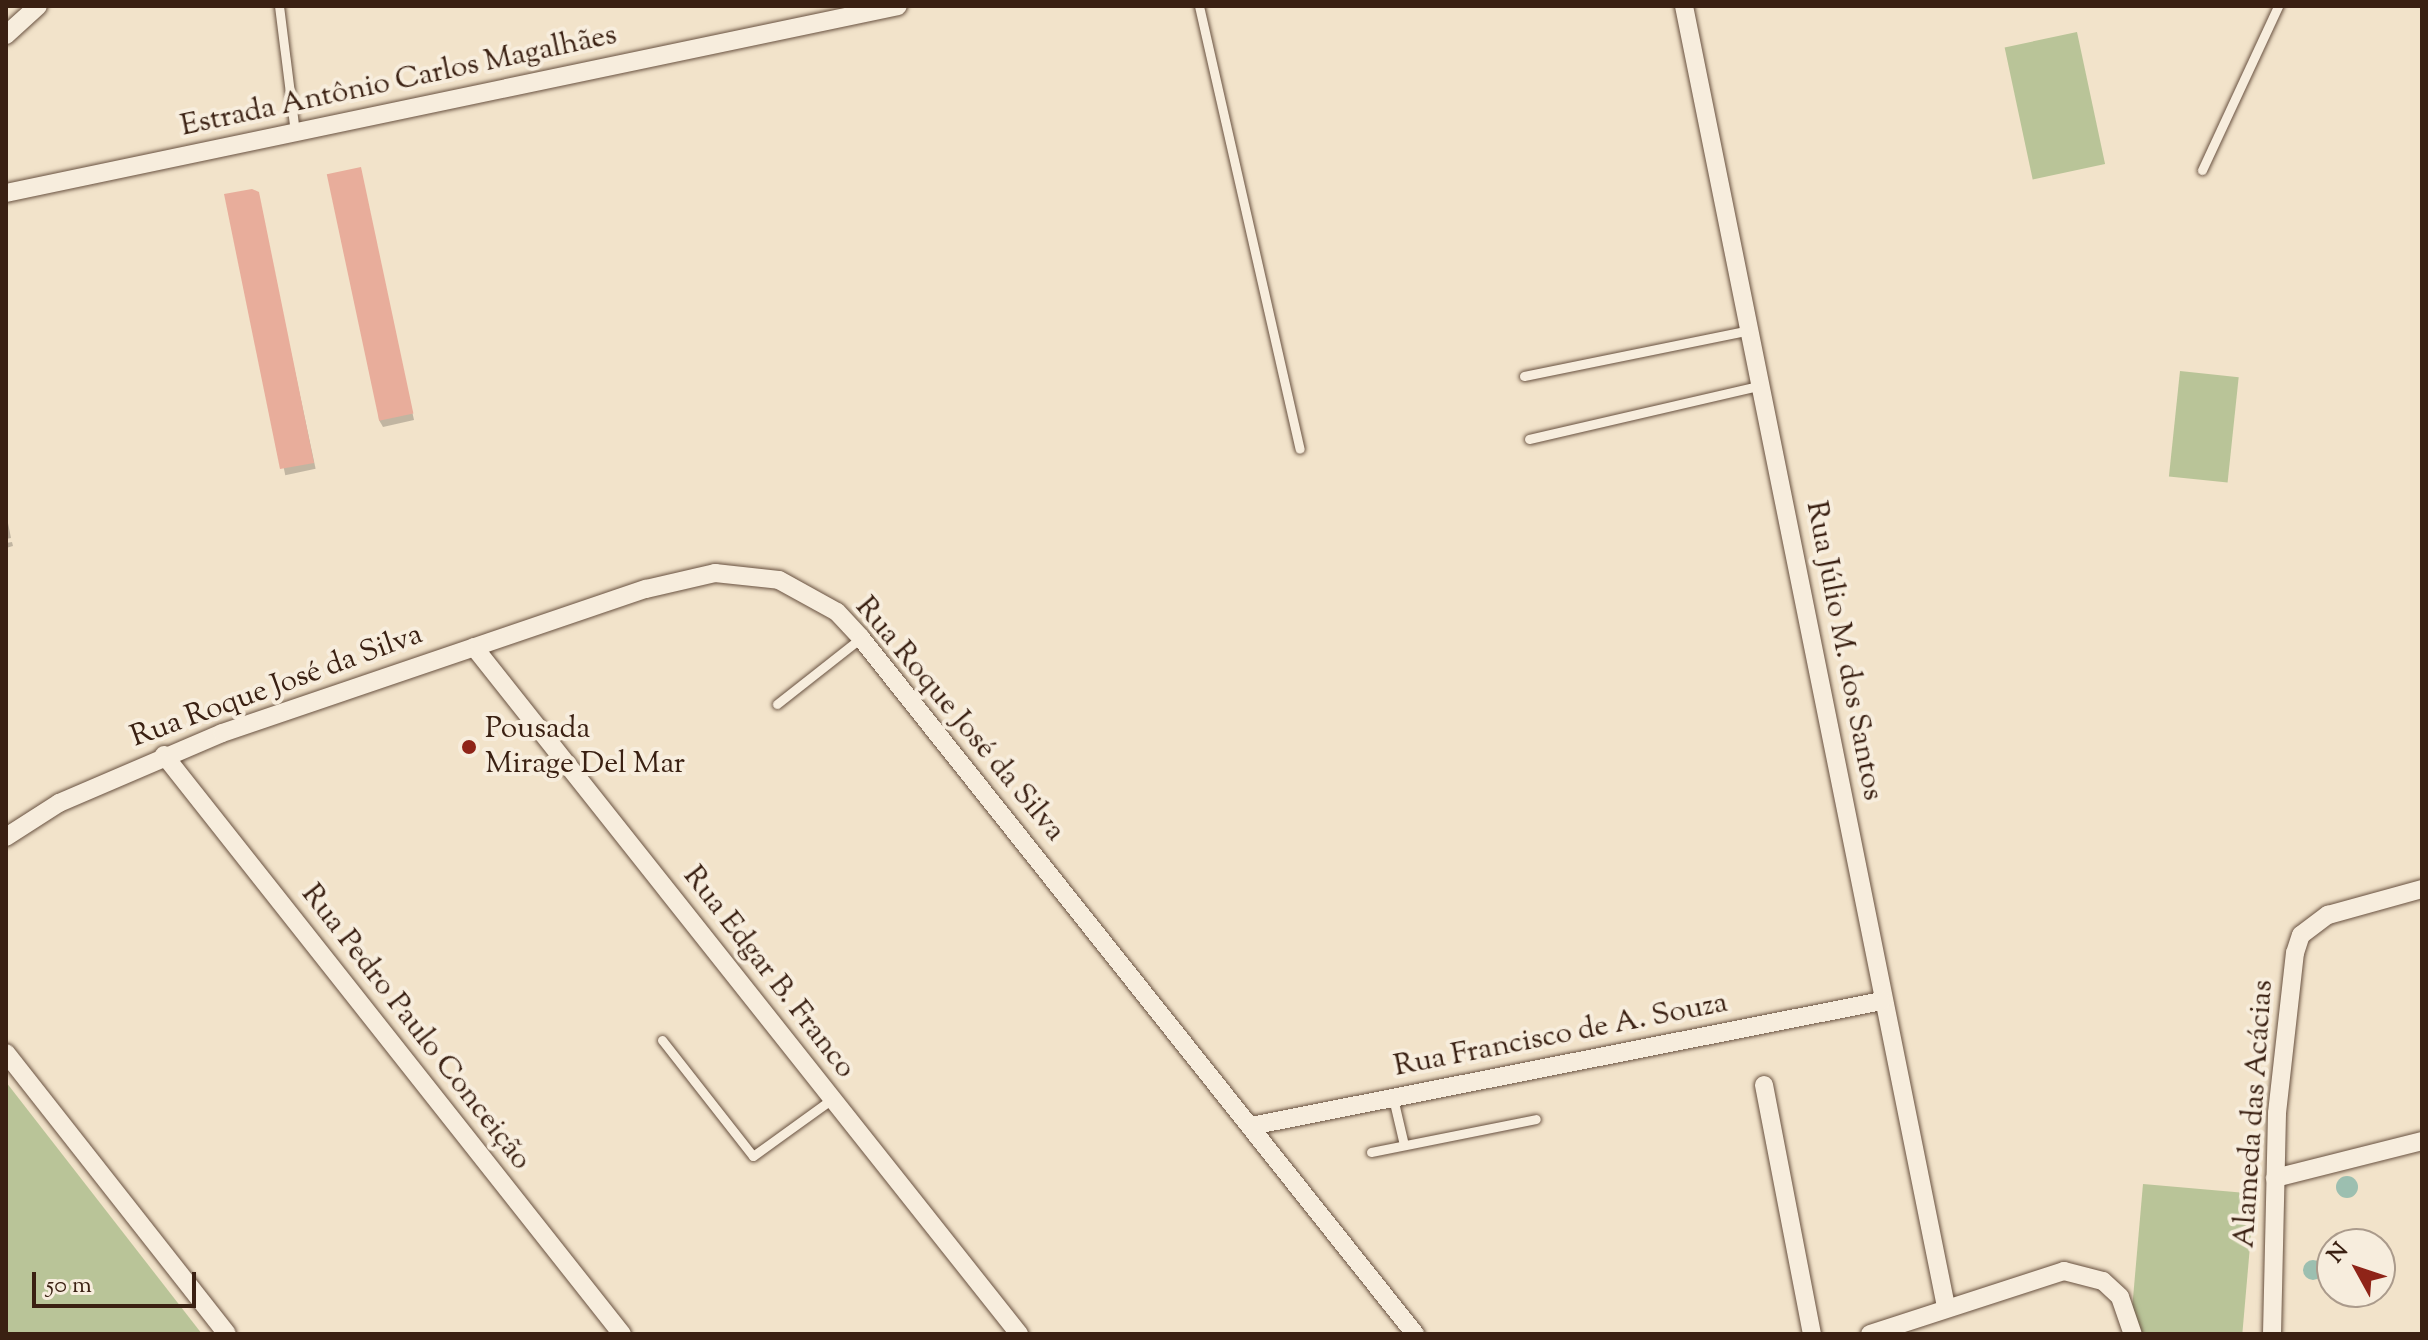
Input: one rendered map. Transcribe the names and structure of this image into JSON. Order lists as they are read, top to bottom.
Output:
{
  "streets": {
    "street": [
      "Estrada Antônio Carlos Magalhães",
      "Rua Júlio M. dos Santos",
      "Rua Roque José da Silva",
      "Rua Edgar B. Franco",
      "Rua Pedro Paulo Conceição",
      "Rua Francisco de A. Souza",
      "Alameda das Acácias"
    ]
  },
  "crossings": [
    ["Rua Júlio M. dos Santos", "Rua Francisco de A. Souza"],
    ["Rua Roque José da Silva", "Rua Edgar B. Franco"],
    ["Rua Roque José da Silva", "Rua Pedro Paulo Conceição"],
    ["Rua Roque José da Silva", "Rua Francisco de A. Souza"]
  ],
  "places": ["Pousada Mirage Del Mar"],
  "scale_bar": "50 m",
  "north": "top left"
}
